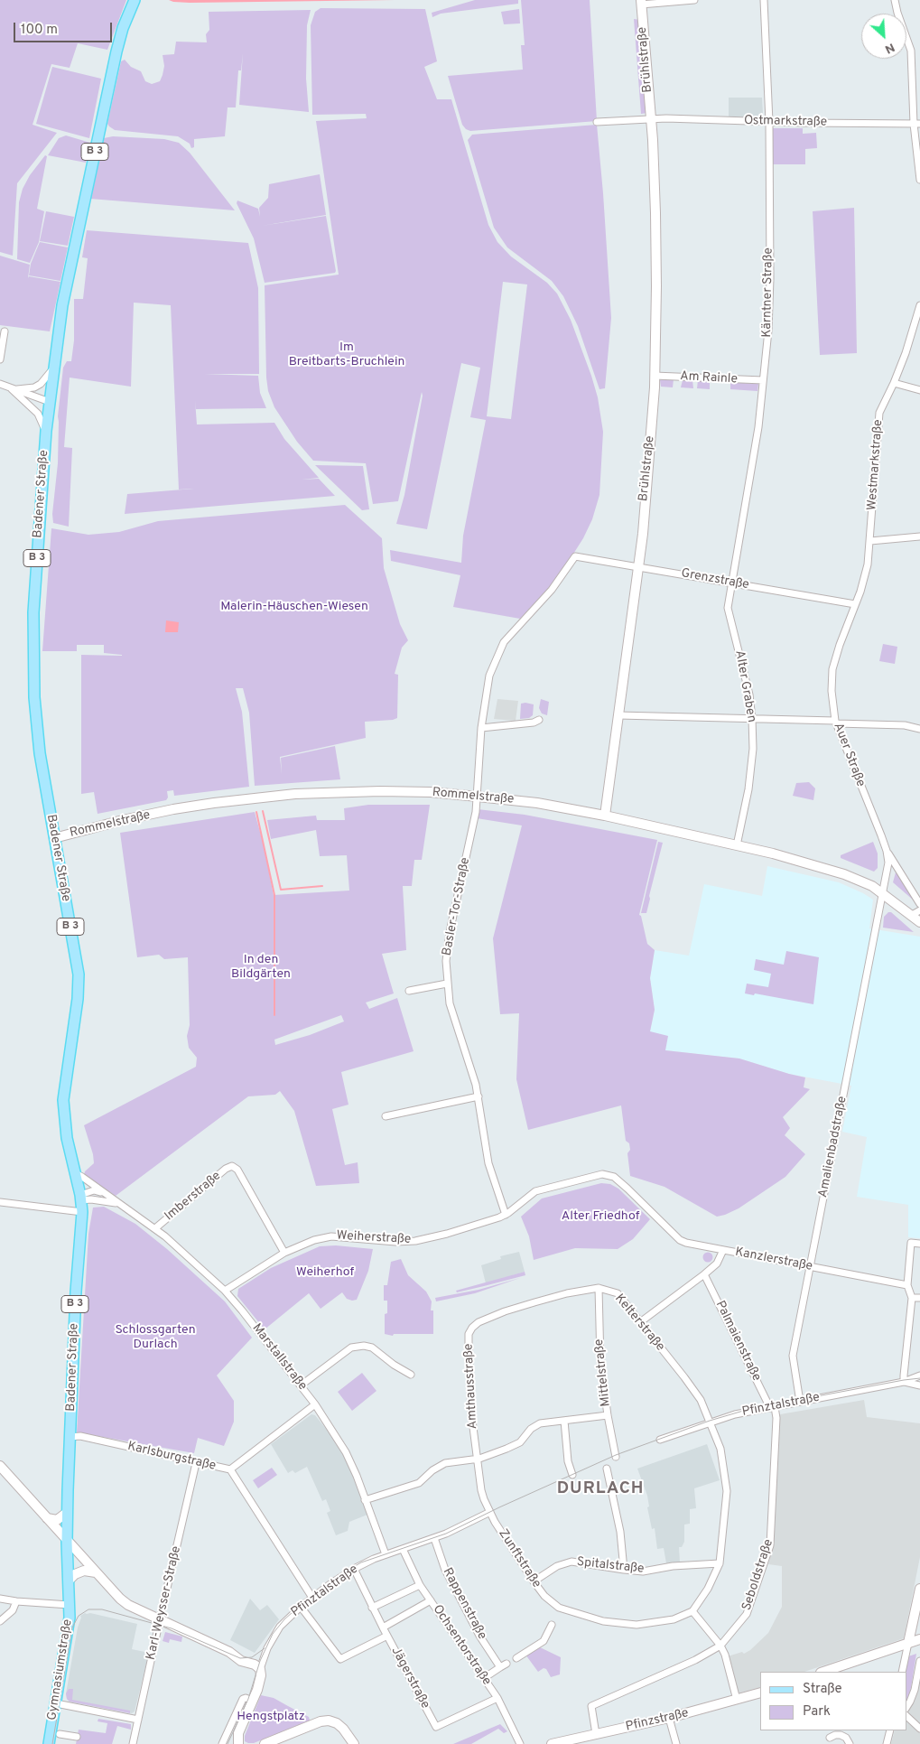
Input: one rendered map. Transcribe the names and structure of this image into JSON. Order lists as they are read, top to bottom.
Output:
{
  "streets": {
    "main road": [
      "Brühlstraße",
      "B 3",
      "Badener Straße",
      "Rommelstraße",
      "Pfinztalstraße",
      "Gymnasiumstraße",
      "Pfinzstraße"
    ],
    "street": [
      "Ostmarkstraße",
      "Kärntner Straße",
      "Am Rainle",
      "Westmarkstraße",
      "Grenzstraße",
      "Alter Graben",
      "Auer Straße",
      "Basler-Tor-Straße",
      "Amalienbadstraße",
      "Imberstraße",
      "Weiherstraße",
      "Kanzlerstraße",
      "Kelterstraße",
      "Palmaienstraße",
      "Marstallstraße",
      "Mittelstraße",
      "Amthausstraße",
      "Karlsburgstraße",
      "Zunftstraße",
      "Spitalstraße",
      "Seboldstraße",
      "Karl-Weysser-Straße",
      "Rappenstraße",
      "Ochsentorstraße",
      "Jägerstraße"
    ]
  },
  "crossings": [
    ["Brühlstraße", "Ostmarkstraße"],
    ["Brühlstraße", "Am Rainle"],
    ["Brühlstraße", "Grenzstraße"],
    ["Brühlstraße", "Rommelstraße"],
    ["Ostmarkstraße", "Kärntner Straße"],
    ["Kärntner Straße", "Am Rainle"],
    ["Kärntner Straße", "Grenzstraße"],
    ["Kärntner Straße", "Alter Graben"],
    ["Westmarkstraße", "Auer Straße"],
    ["Badener Straße", "Rommelstraße"],
    ["Badener Straße", "Marstallstraße"],
    ["Badener Straße", "Karlsburgstraße"],
    ["Badener Straße", "Gymnasiumstraße"],
    ["Grenzstraße", "Alter Graben"],
    ["Grenzstraße", "Auer Straße"],
    ["Grenzstraße", "Basler-Tor-Straße"],
    ["Alter Graben", "Rommelstraße"],
    ["Auer Straße", "Rommelstraße"],
    ["Auer Straße", "Amalienbadstraße"],
    ["Rommelstraße", "Basler-Tor-Straße"],
    ["Rommelstraße", "Amalienbadstraße"],
    ["Basler-Tor-Straße", "Weiherstraße"],
    ["Amalienbadstraße", "Kanzlerstraße"],
    ["Amalienbadstraße", "Pfinztalstraße"],
    ["Imberstraße", "Weiherstraße"],
    ["Imberstraße", "Marstallstraße"],
    ["Weiherstraße", "Kanzlerstraße"],
    ["Weiherstraße", "Marstallstraße"],
    ["Kanzlerstraße", "Kelterstraße"],
    ["Kanzlerstraße", "Palmaienstraße"],
    ["Kelterstraße", "Mittelstraße"],
    ["Kelterstraße", "Amthausstraße"],
    ["Kelterstraße", "Pfinztalstraße"],
    ["Kelterstraße", "Zunftstraße"],
    ["Kelterstraße", "Spitalstraße"],
    ["Palmaienstraße", "Pfinztalstraße"],
    ["Palmaienstraße", "Seboldstraße"],
    ["Marstallstraße", "Pfinztalstraße"],
    ["Amthausstraße", "Pfinztalstraße"],
    ["Amthausstraße", "Zunftstraße"],
    ["Pfinztalstraße", "Karlsburgstraße"],
    ["Pfinztalstraße", "Zunftstraße"],
    ["Pfinztalstraße", "Seboldstraße"],
    ["Pfinztalstraße", "Rappenstraße"],
    ["Pfinztalstraße", "Ochsentorstraße"],
    ["Pfinztalstraße", "Jägerstraße"],
    ["Karlsburgstraße", "Karl-Weysser-Straße"],
    ["Zunftstraße", "Spitalstraße"],
    ["Seboldstraße", "Pfinzstraße"],
    ["Rappenstraße", "Ochsentorstraße"],
    ["Ochsentorstraße", "Jägerstraße"]
  ],
  "districts": ["DURLACH"],
  "parks": [
    "Im Breitbarts-Bruchlein",
    "Malerin-Häuschen-Wiesen",
    "In den Bildgärten",
    "Alter Friedhof",
    "Weiherhof",
    "Schlossgarten Durlach",
    "Hengstplatz"
  ],
  "legend": ["Straße", "Park"],
  "scale_bar": "100 m",
  "north": "bottom right"
}
